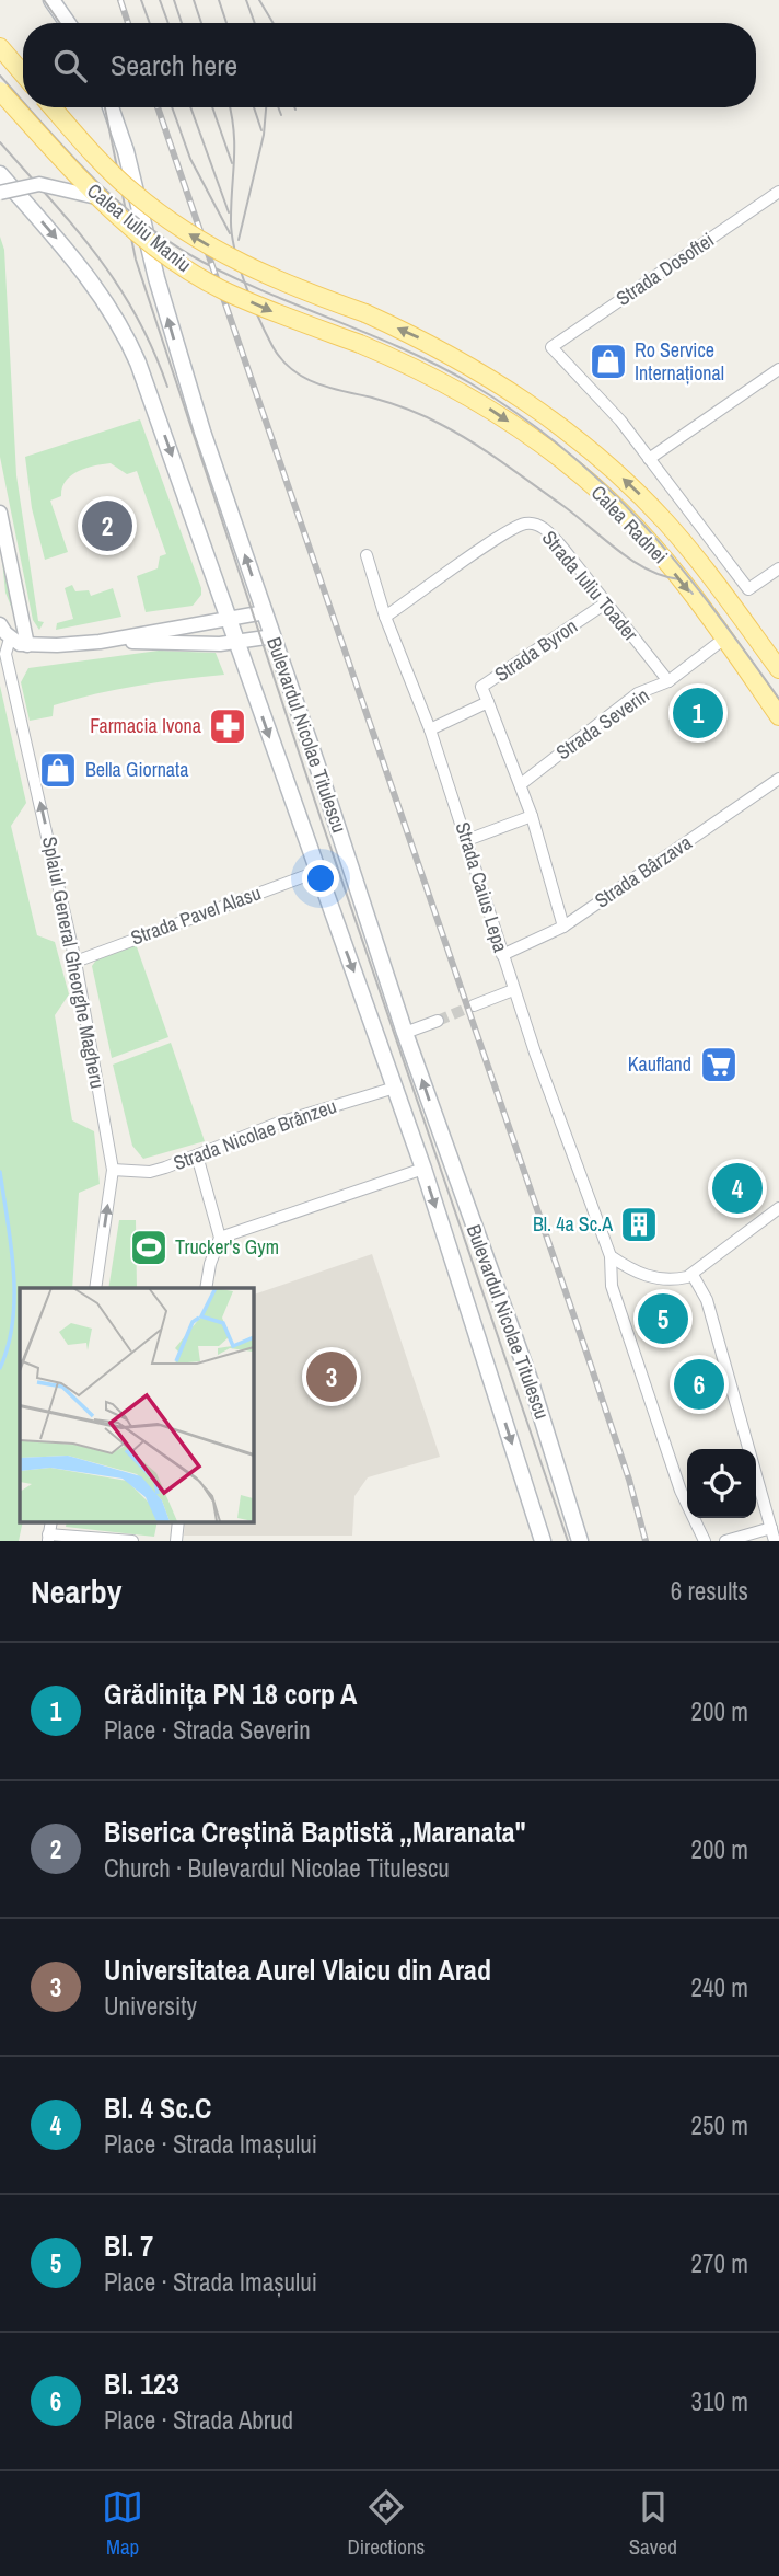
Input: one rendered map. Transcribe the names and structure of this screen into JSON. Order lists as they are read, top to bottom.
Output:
{
  "streets": {
    "main road": ["Calea Iuliu Maniu", "Calea Radnei", "Bulevardul Nicolae Titulescu"],
    "street": [
      "Strada Dosoftei",
      "Strada Iuliu Toader",
      "Strada Byron",
      "Strada Severin",
      "Strada Bârzava",
      "Strada Caius Lepa",
      "Strada Pavel Alasu",
      "Splaiul General Gheorghe Magheru",
      "Strada Nicolae Brânzeu"
    ]
  },
  "crossings": [
    ["Calea Iuliu Maniu", "Calea Radnei"],
    ["Calea Radnei", "Strada Severin"],
    ["Strada Iuliu Toader", "Strada Byron"],
    ["Strada Iuliu Toader", "Strada Severin"],
    ["Strada Iuliu Toader", "Strada Caius Lepa"],
    ["Bulevardul Nicolae Titulescu", "Strada Pavel Alasu"],
    ["Bulevardul Nicolae Titulescu", "Strada Nicolae Brânzeu"],
    ["Strada Bârzava", "Strada Caius Lepa"],
    ["Strada Pavel Alasu", "Splaiul General Gheorghe Magheru"],
    ["Splaiul General Gheorghe Magheru", "Strada Nicolae Brânzeu"]
  ],
  "one_way": ["Splaiul General Gheorghe Magheru"],
  "places": {
    "shop": ["Ro Service Internațional", "Bella Giornata"],
    "pharmacy": ["Farmacia Ivona"],
    "supermarket": ["Kaufland"],
    "building": ["Bl. 4a Sc.A"],
    "sports": ["Trucker's Gym"]
  },
  "page": {
    "search": "Search here",
    "pins": [
      "2",
      "1",
      "4",
      "5",
      "3",
      "6"
    ],
    "heading": ["Nearby", "6 results"],
    "list": [
      {
        "mark": "1",
        "name": "Grădinița PN 18 corp A",
        "note": "Place · Strada Severin",
        "value": "200 m"
      },
      {
        "mark": "2",
        "name": "Biserica Creștină Baptistă ,,Maranata\"",
        "note": "Church · Bulevardul Nicolae Titulescu",
        "value": "200 m"
      },
      {
        "mark": "3",
        "name": "Universitatea Aurel Vlaicu din Arad",
        "note": "University",
        "value": "240 m"
      },
      {
        "mark": "4",
        "name": "Bl. 4 Sc.C",
        "note": "Place · Strada Imașului",
        "value": "250 m"
      },
      {
        "mark": "5",
        "name": "Bl. 7",
        "note": "Place · Strada Imașului",
        "value": "270 m"
      },
      {
        "mark": "6",
        "name": "Bl. 123",
        "note": "Place · Strada Abrud",
        "value": "310 m"
      }
    ],
    "nav": ["Map", "Directions", "Saved"]
  }
}
